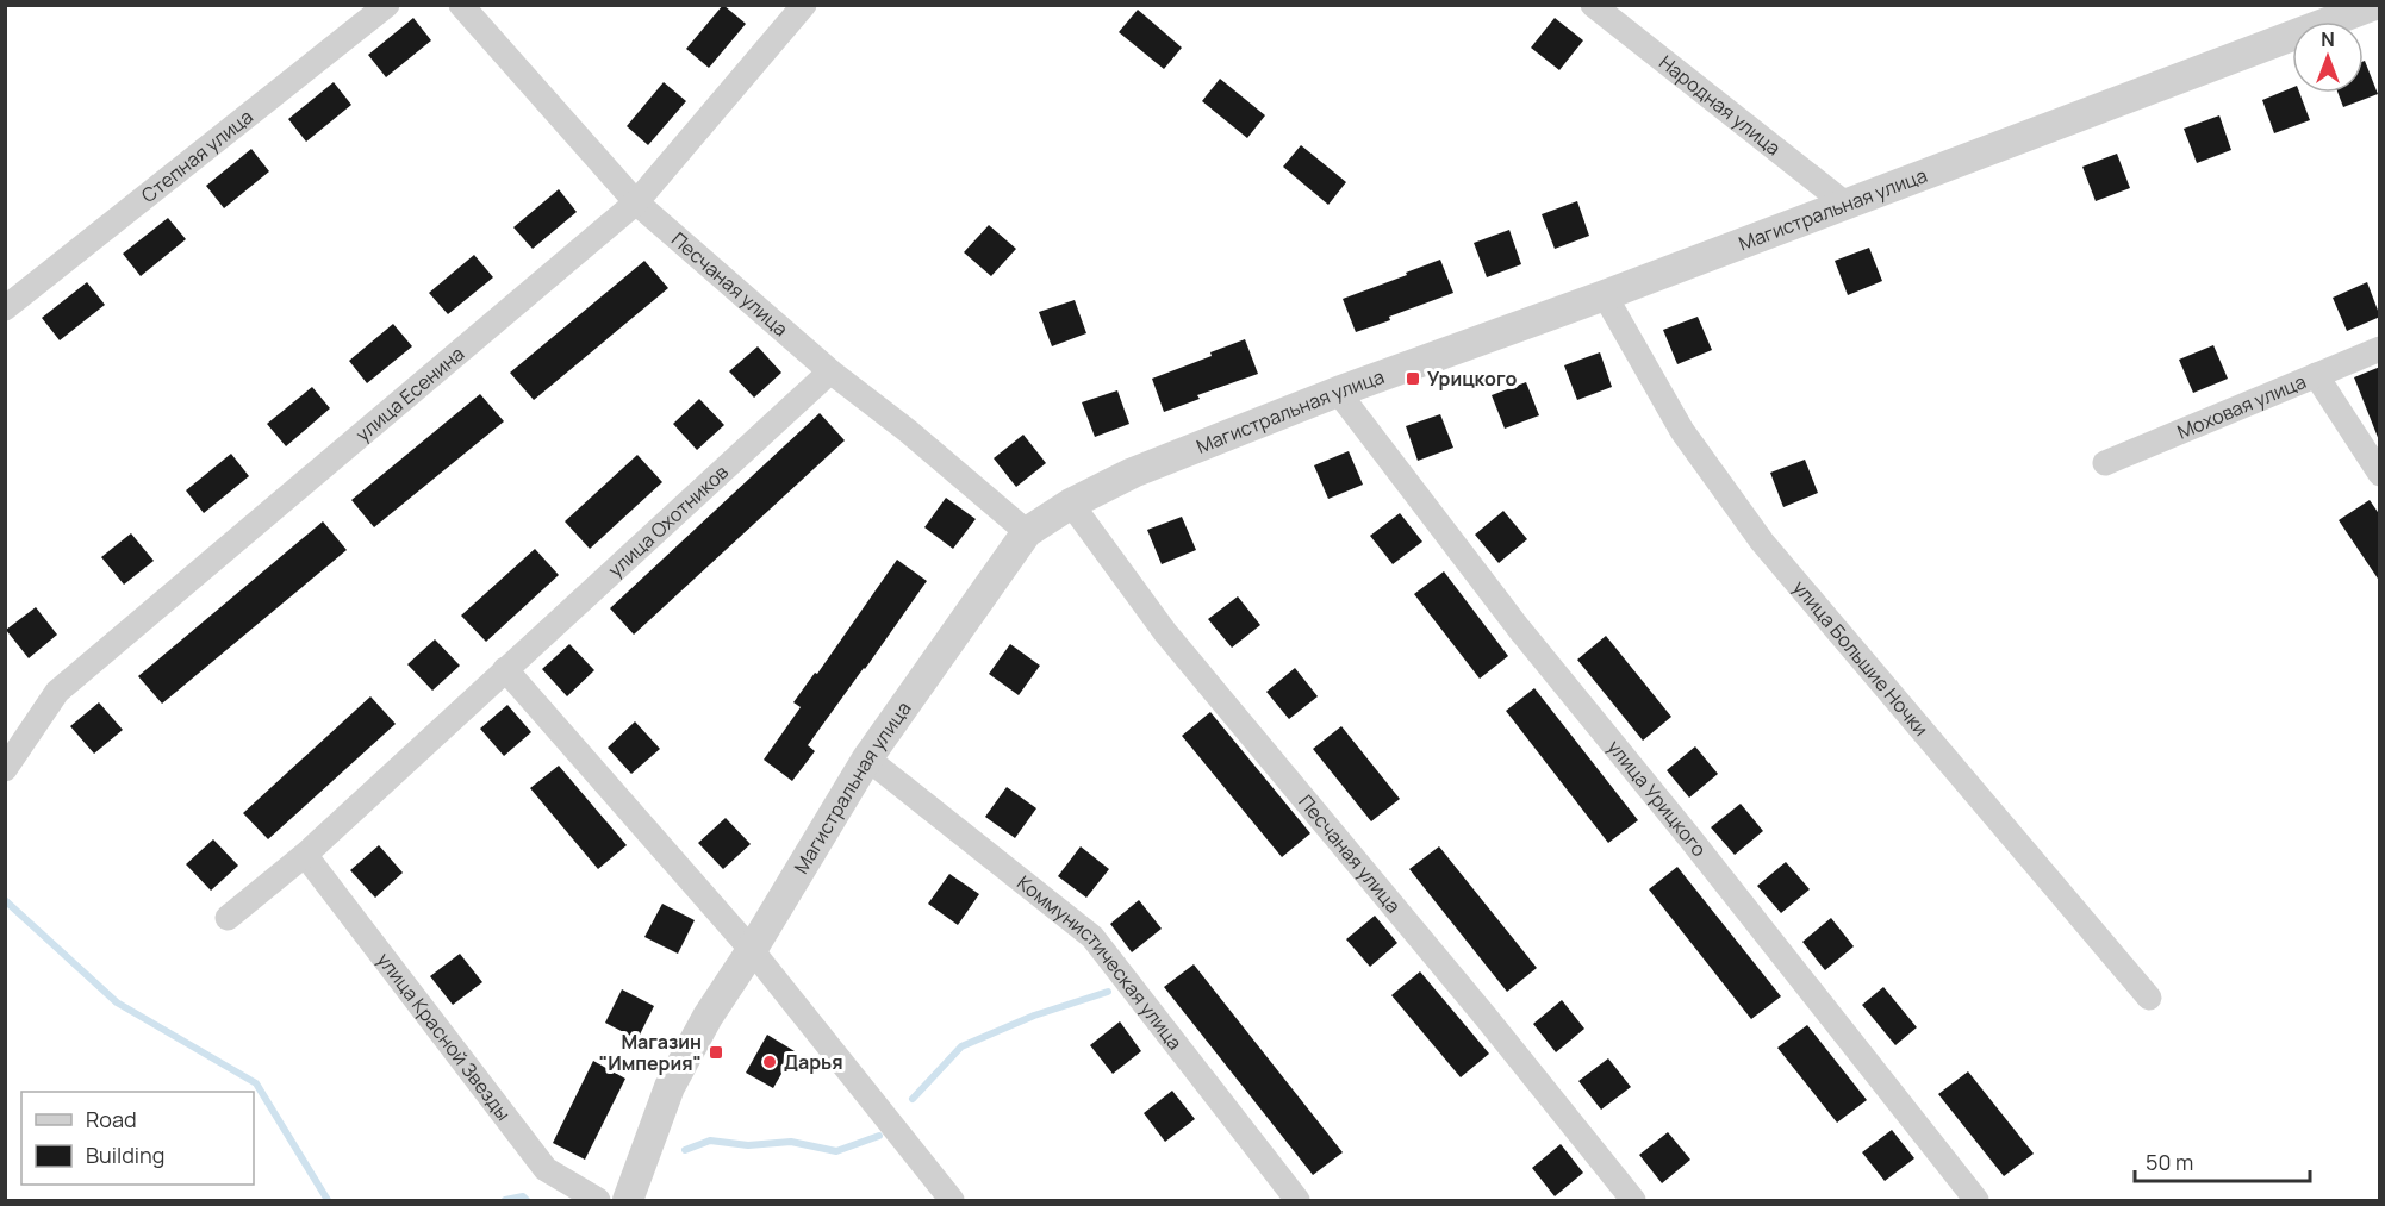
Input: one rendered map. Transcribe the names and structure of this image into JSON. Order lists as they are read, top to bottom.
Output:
{
  "streets": {
    "street": [
      "Народная улица",
      "Степная улица",
      "Магистральная улица",
      "Песчаная улица",
      "улица Есенина",
      "Моховая улица",
      "улица Охотников",
      "улица Большие Ночки",
      "улица Урицкого",
      "Коммунистическая улица",
      "улица Красной Звезды"
    ]
  },
  "crossings": [
    ["Народная улица", "Магистральная улица"],
    ["Магистральная улица", "Песчаная улица"],
    ["Магистральная улица", "улица Большие Ночки"],
    ["Магистральная улица", "улица Урицкого"],
    ["Магистральная улица", "Коммунистическая улица"],
    ["Песчаная улица", "улица Есенина"],
    ["Песчаная улица", "улица Охотников"],
    ["улица Охотников", "улица Красной Звезды"]
  ],
  "places": {
    "transit": ["Урицкого", "Магазин \"Империя\""],
    "other": ["Дарья"]
  },
  "legend": ["Road", "Building"],
  "scale_bar": "50 m",
  "north": "top"
}
